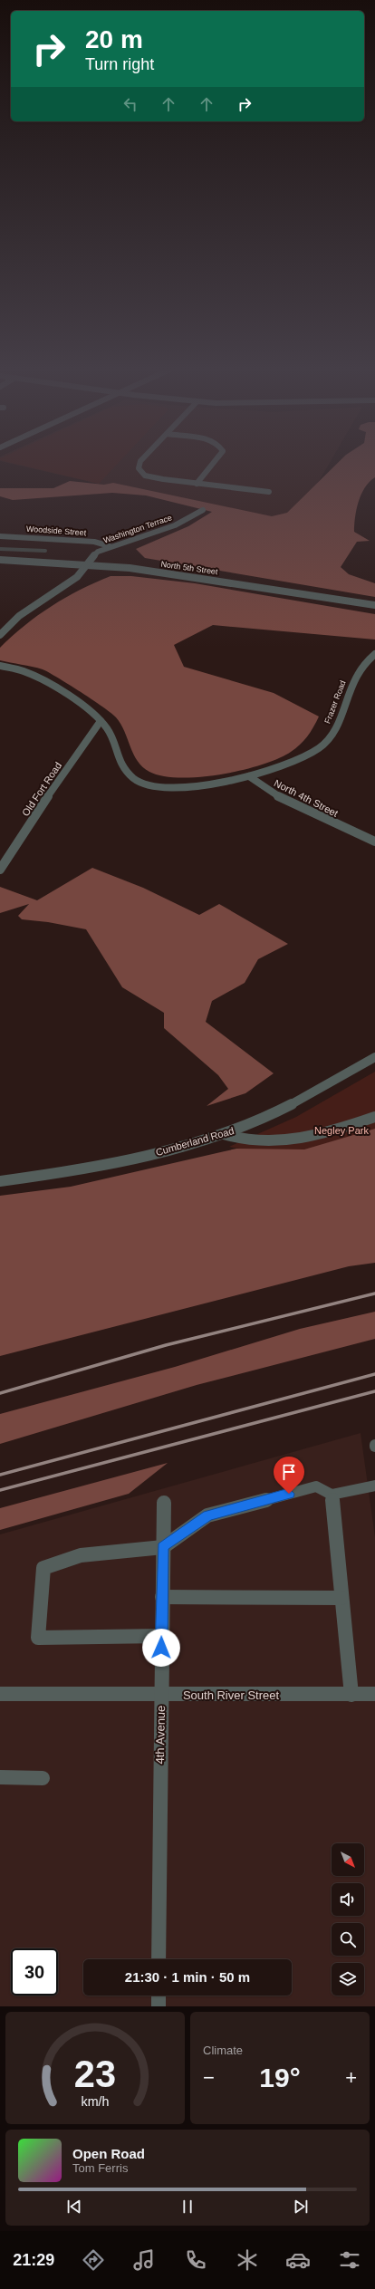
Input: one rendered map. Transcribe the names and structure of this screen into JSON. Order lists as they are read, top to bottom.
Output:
{
  "streets": {
    "street": [
      "Washington Terrace",
      "Woodside Street",
      "North 5th Street",
      "Frazer Road",
      "Old Fort Road",
      "North 4th Street",
      "Cumberland Road",
      "South River Street",
      "4th Avenue"
    ]
  },
  "crossings": [
    ["Washington Terrace", "Woodside Street"],
    ["Washington Terrace", "North 5th Street"],
    ["Frazer Road", "North 4th Street"],
    ["South River Street", "4th Avenue"]
  ],
  "parks": ["Negley Park"],
  "north": "bottom right",
  "page": {
    "turn": ["20 m", "Turn right"],
    "limit": "30",
    "trip": "21:30 · 1 min · 50 m",
    "tile": "Climate",
    "heat": ["−", "19°", "+"],
    "song": ["Open Road", "Tom Ferris"],
    "tabs": "21:29",
    "gauge": ["23", "km/h"]
  }
}
